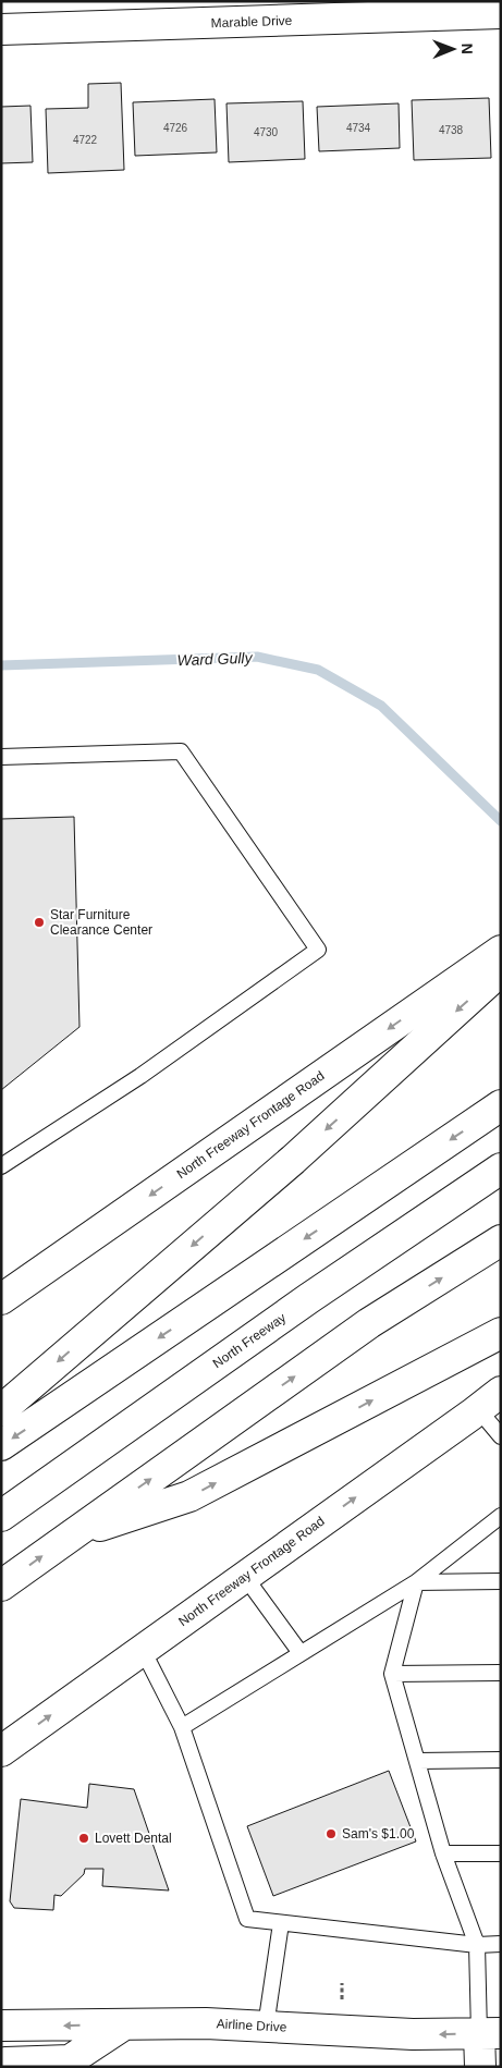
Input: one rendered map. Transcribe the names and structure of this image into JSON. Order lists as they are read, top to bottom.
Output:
{
  "streets": {
    "main road": [
      "Marable Drive",
      "North Freeway Frontage Road",
      "North Freeway",
      "Airline Drive"
    ]
  },
  "water": ["Ward Gully"],
  "places": ["Star Furniture Clearance Center", "Sam's $1.00", "Lovett Dental"],
  "house_numbers": [
    "4726",
    "4734",
    "4738",
    "4730",
    "4722"
  ],
  "north": "right"
}
